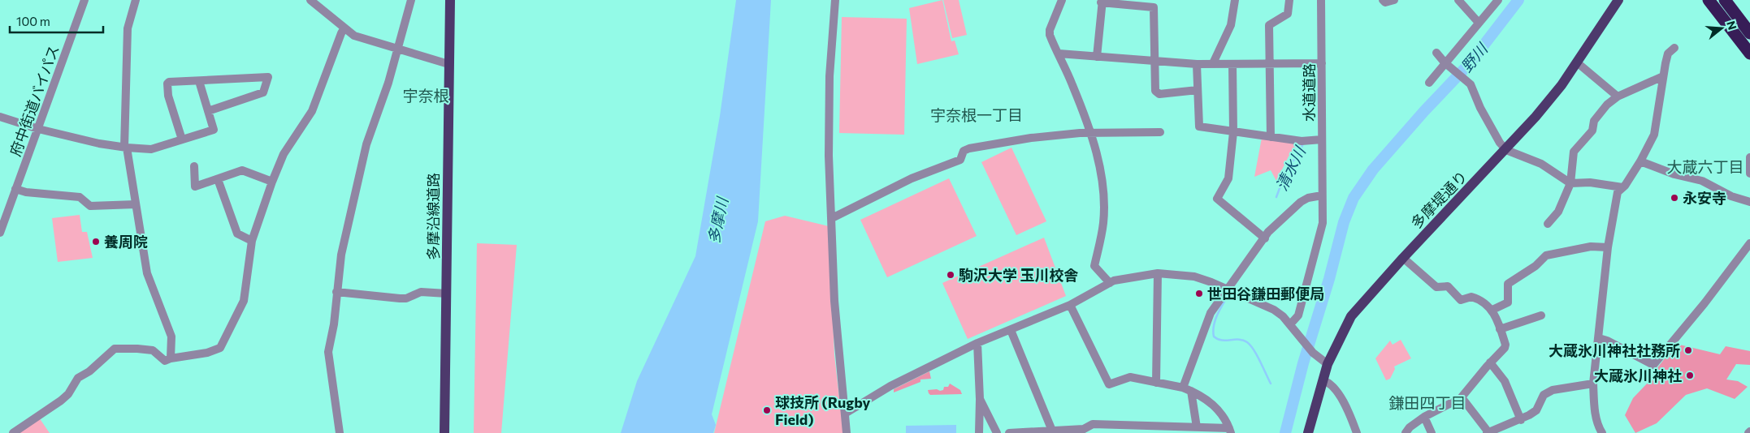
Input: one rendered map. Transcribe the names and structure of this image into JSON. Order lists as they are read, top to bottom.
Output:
{
  "streets": {
    "main road": ["多摩堤通り", "多摩沿線道路"],
    "street": ["水道道路", "府中街道バイパス"]
  },
  "districts": [
    "宇奈根",
    "宇奈根一丁目",
    "大蔵六丁目",
    "鎌田四丁目"
  ],
  "water": ["野川", "清水川", "多摩川"],
  "places": [
    "永安寺",
    "養周院",
    "駒沢大学 玉川校舎",
    "世田谷鎌田郵便局",
    "大蔵氷川神社社務所",
    "大蔵氷川神社",
    "球技所 (Rugby Field)"
  ],
  "scale_bar": "100 m",
  "north": "right"
}
